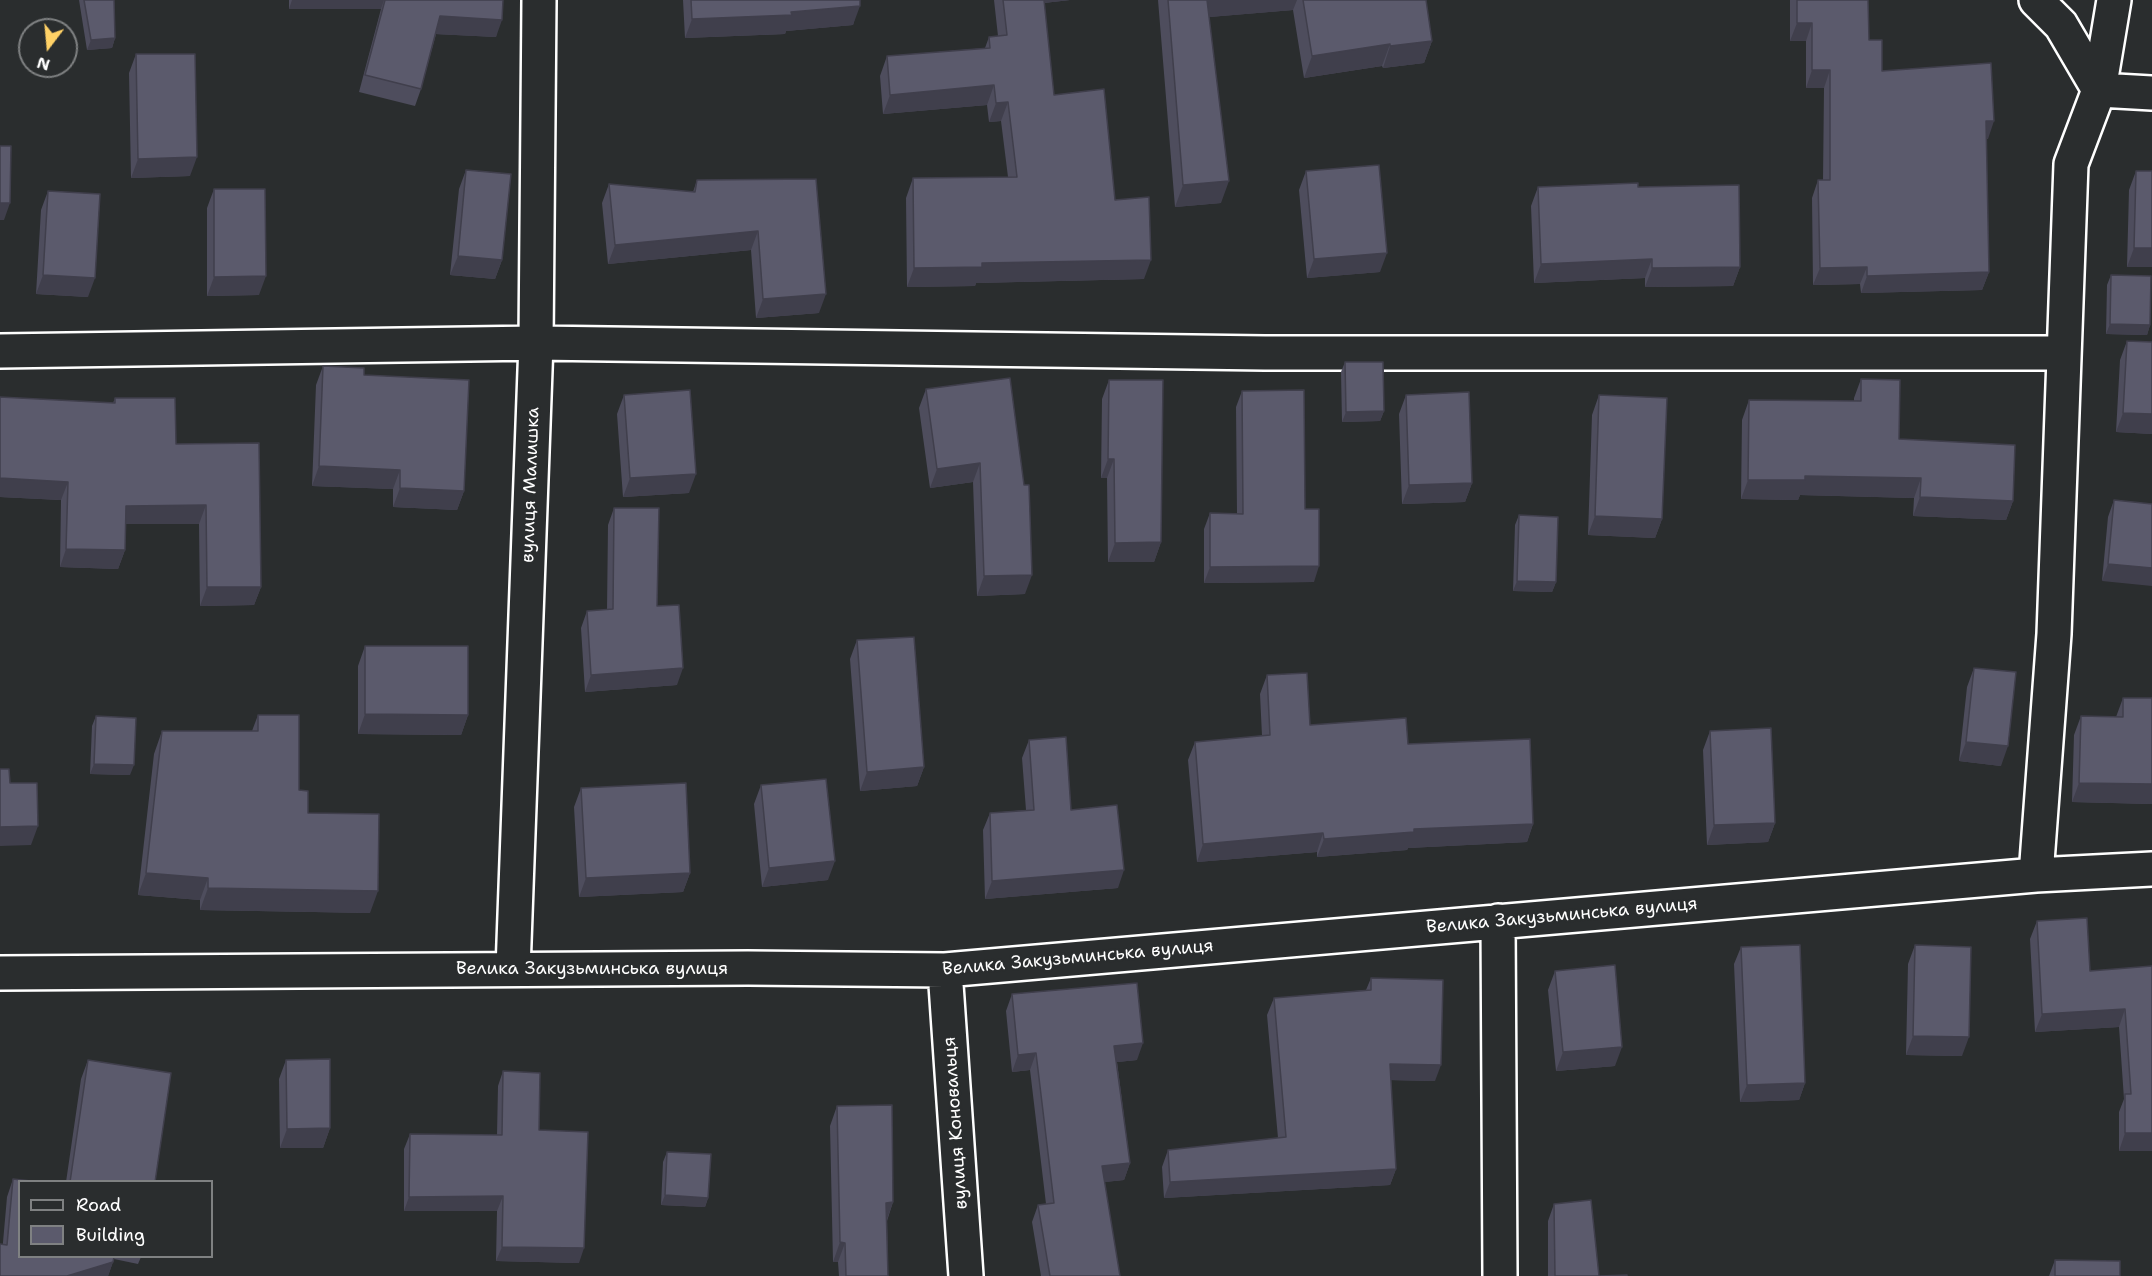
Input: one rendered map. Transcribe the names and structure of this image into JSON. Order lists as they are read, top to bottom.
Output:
{
  "streets": {
    "street": ["вулиця Малишка", "Велика Закузьминська вулиця", "вулиця Коновальця"]
  },
  "crossings": [
    ["вулиця Малишка", "Велика Закузьминська вулиця"],
    ["Велика Закузьминська вулиця", "вулиця Коновальця"]
  ],
  "legend": ["Road", "Building"],
  "north": "bottom"
}
